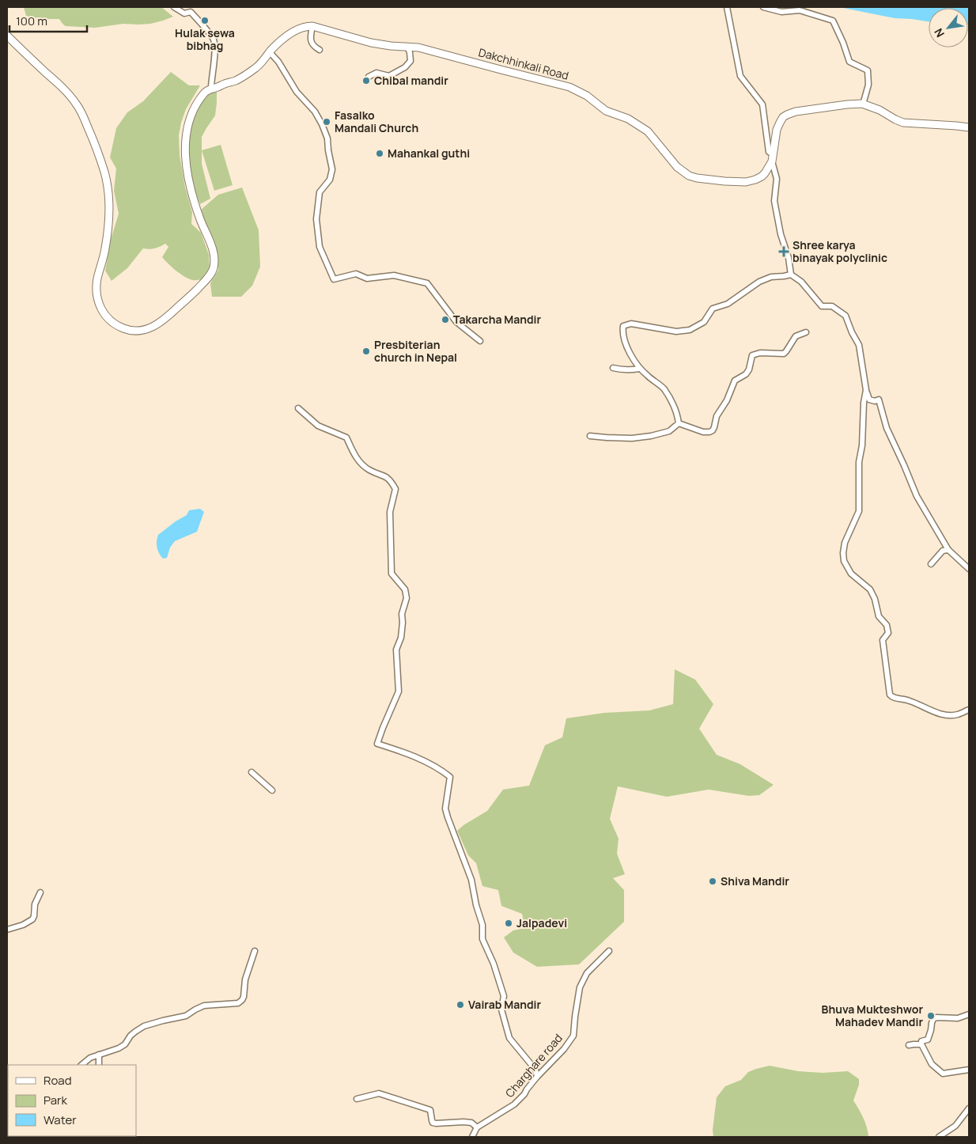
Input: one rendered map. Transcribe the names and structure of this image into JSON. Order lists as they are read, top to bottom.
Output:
{
  "streets": {
    "main road": ["Dakchhinkali Road"],
    "street": ["Charghare road"]
  },
  "places": {
    "other": [
      "Hulak sewa bibhag",
      "Chibal mandir",
      "Fasalko Mandali Church",
      "Mahankal guthi",
      "Takarcha Mandir",
      "Presbiterian church in Nepal",
      "Shiva Mandir",
      "Jalpadevi",
      "Vairab Mandir",
      "Bhuva Mukteshwor Mahadev Mandir"
    ],
    "health": ["Shree karya binayak polyclinic"]
  },
  "legend": ["Road", "Park", "Water"],
  "scale_bar": "100 m",
  "north": "bottom left"
}
